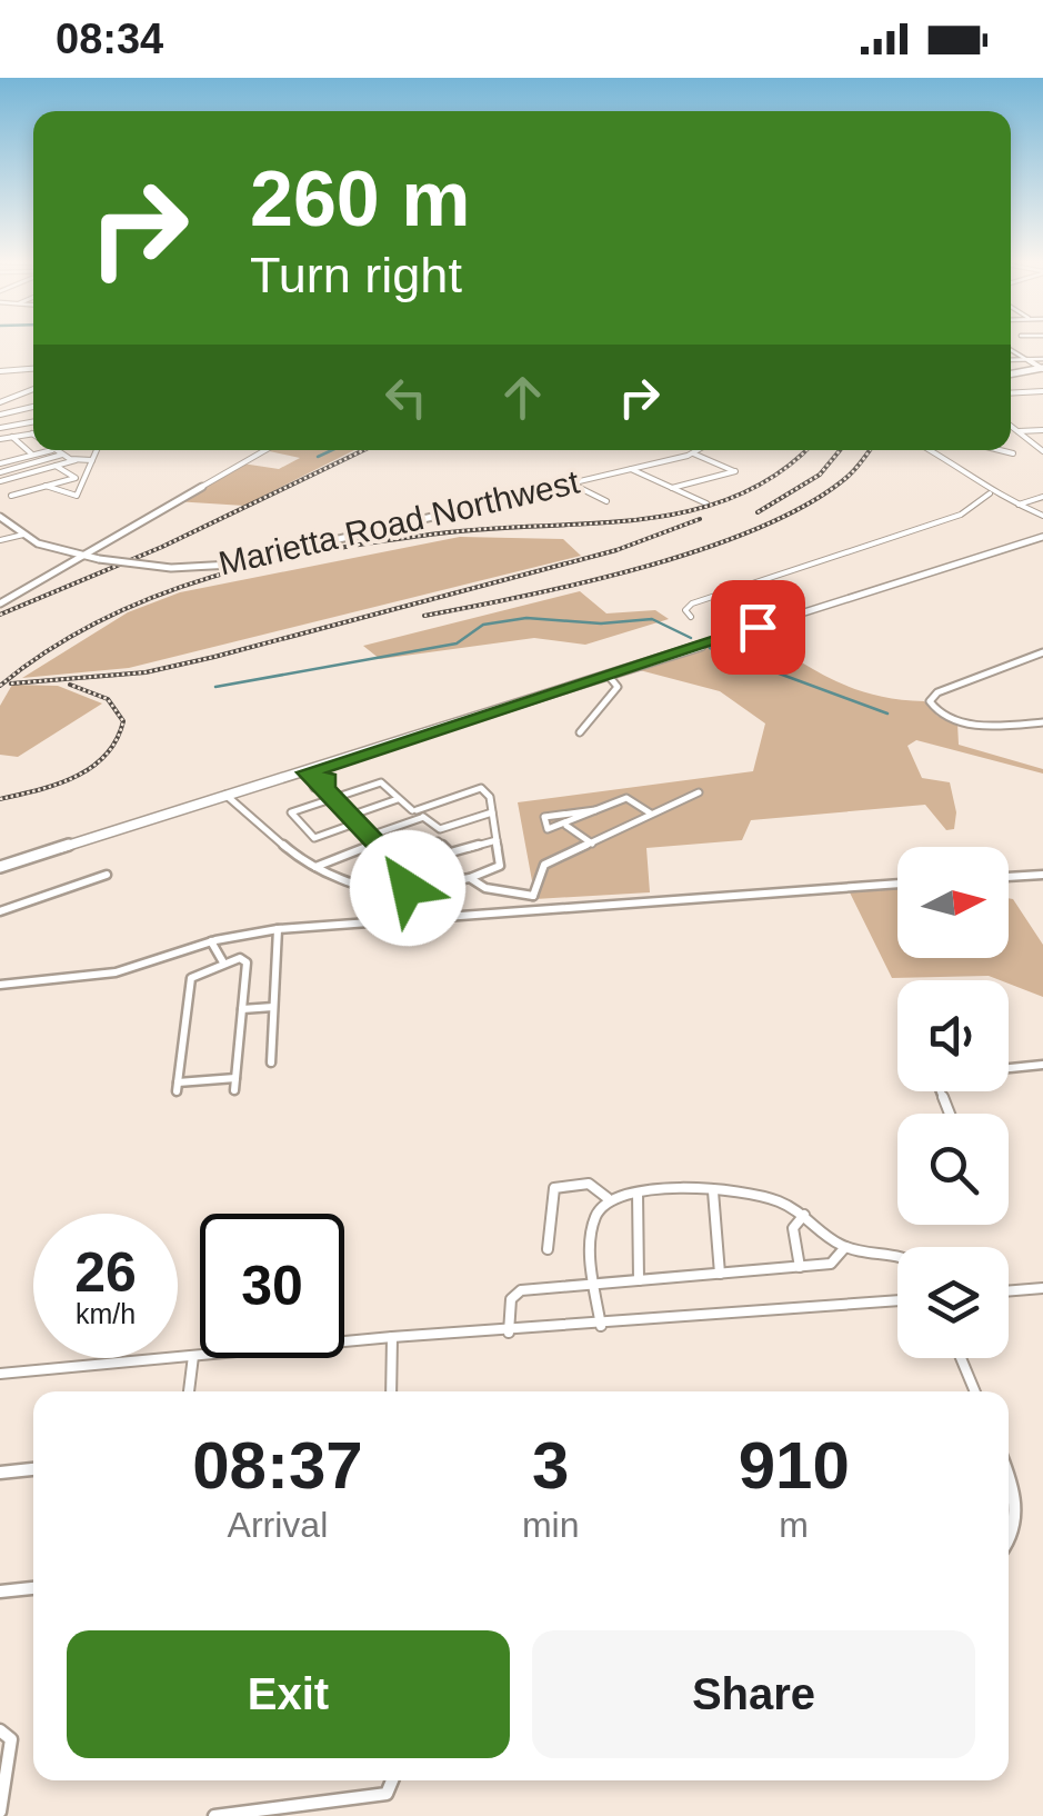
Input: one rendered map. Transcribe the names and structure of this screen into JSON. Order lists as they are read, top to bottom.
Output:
{
  "streets": {
    "street": ["Marietta Road Northwest"]
  },
  "north": "right",
  "page": {
    "status": "08:34",
    "turn": ["260 m", "Turn right"],
    "speed": "26 km/h",
    "limit": "30",
    "eta": [
      "08:37",
      "Arrival",
      "3",
      "min",
      "910",
      "m"
    ],
    "buttons": ["Exit", "Share"]
  }
}
